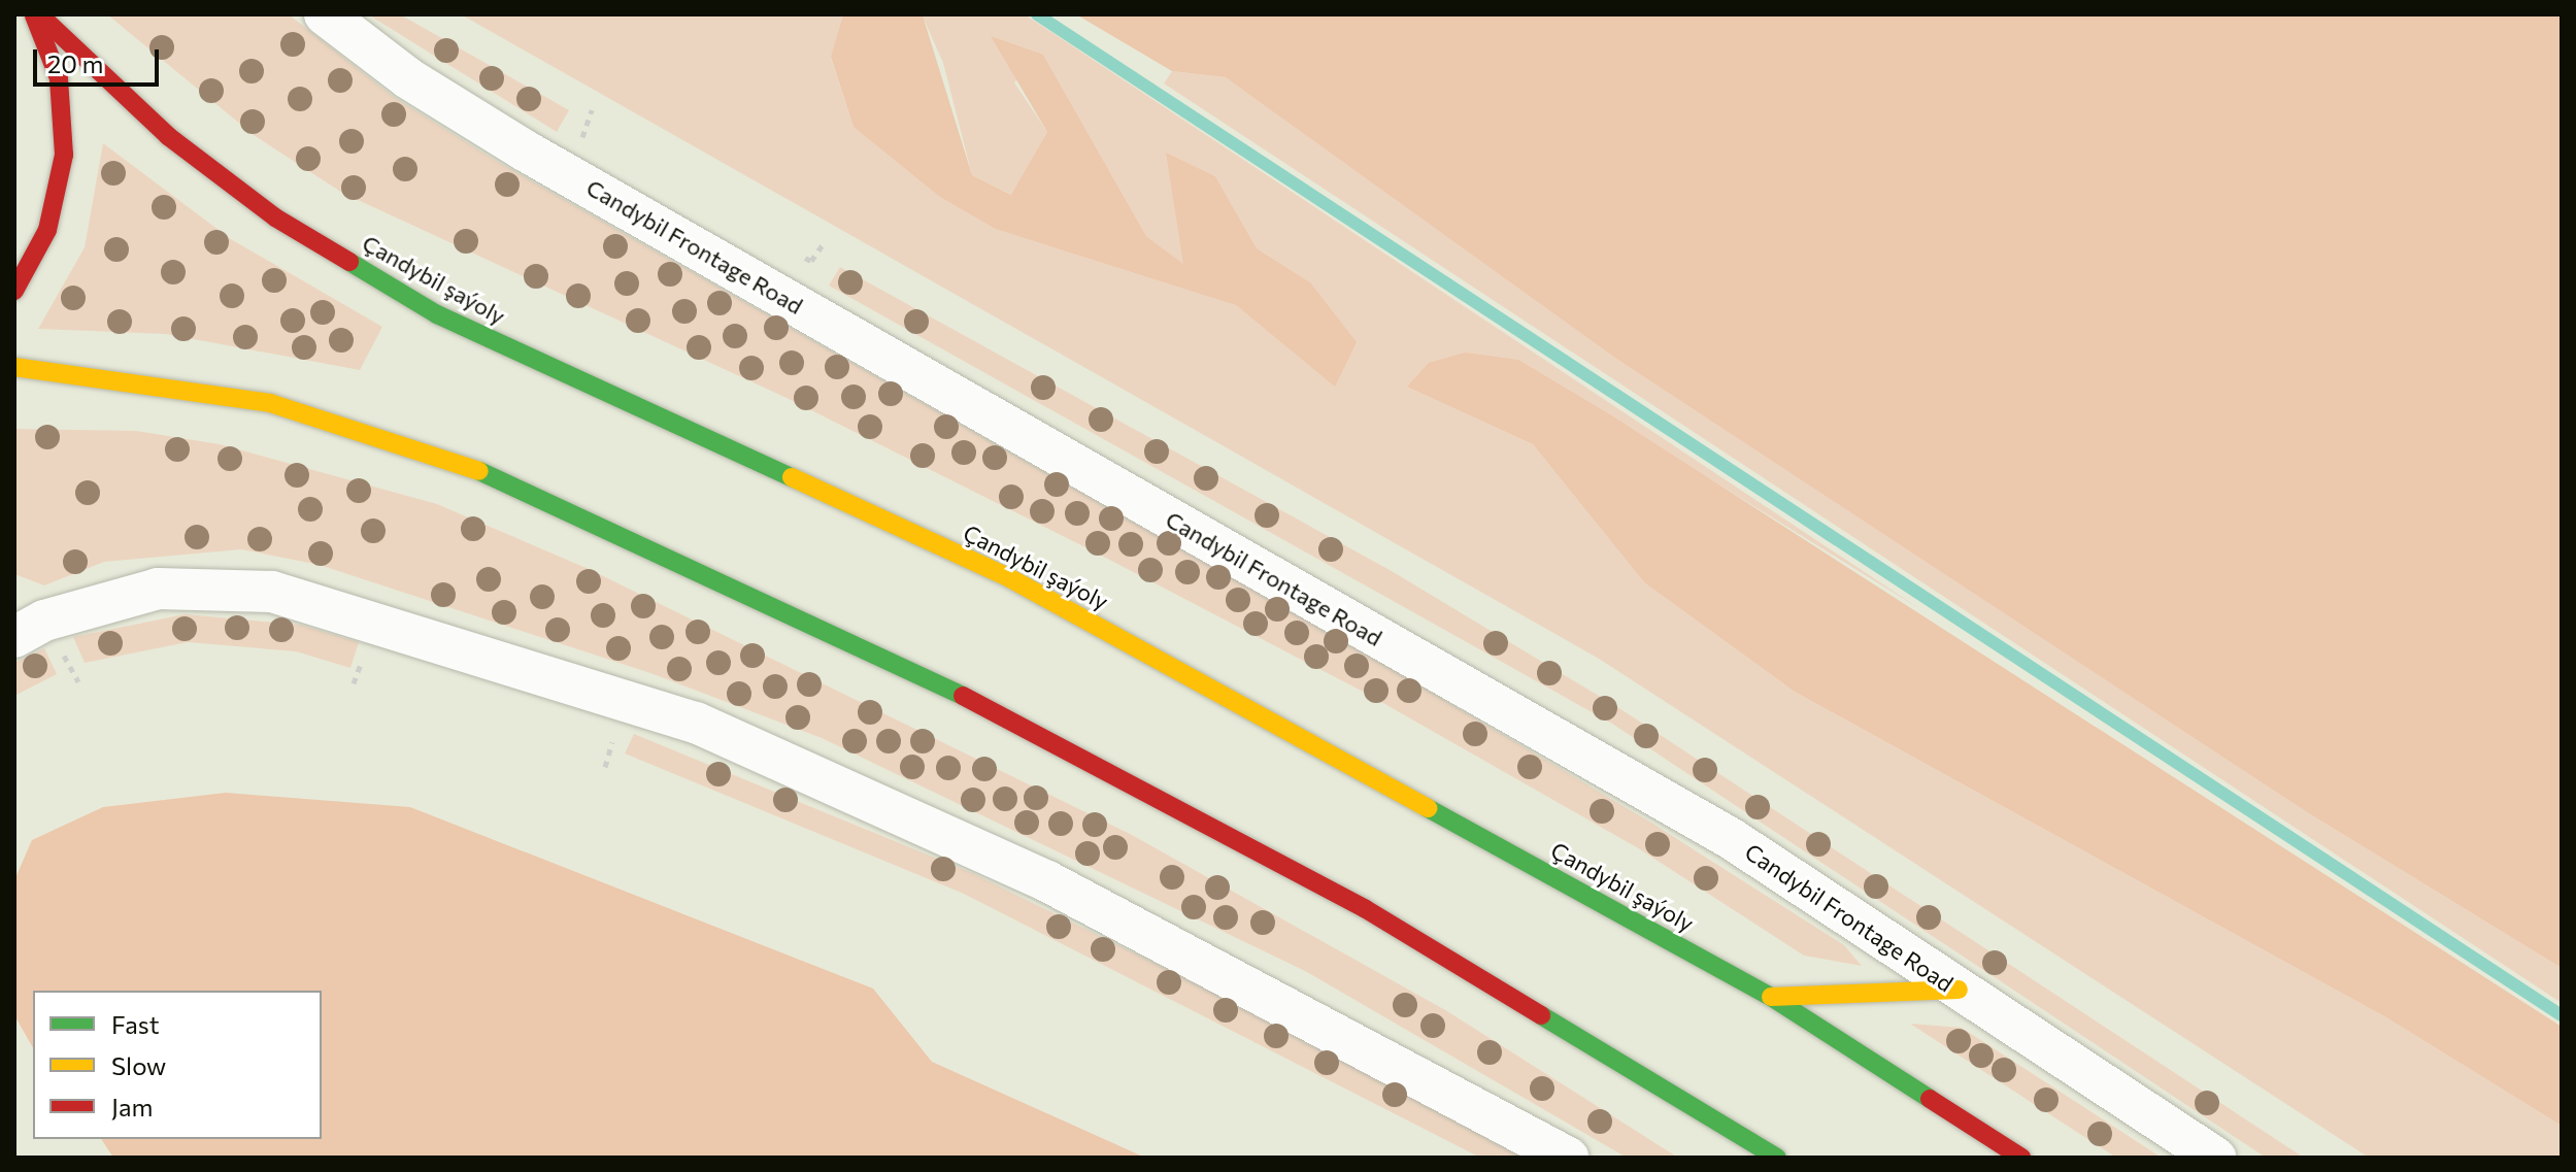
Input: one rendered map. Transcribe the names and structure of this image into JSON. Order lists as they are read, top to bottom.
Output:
{
  "streets": {
    "main road": ["Çandybil şaýoly"],
    "street": ["Candybil Frontage Road"]
  },
  "legend": ["Fast", "Slow", "Jam"],
  "scale_bar": "20 m"
}
